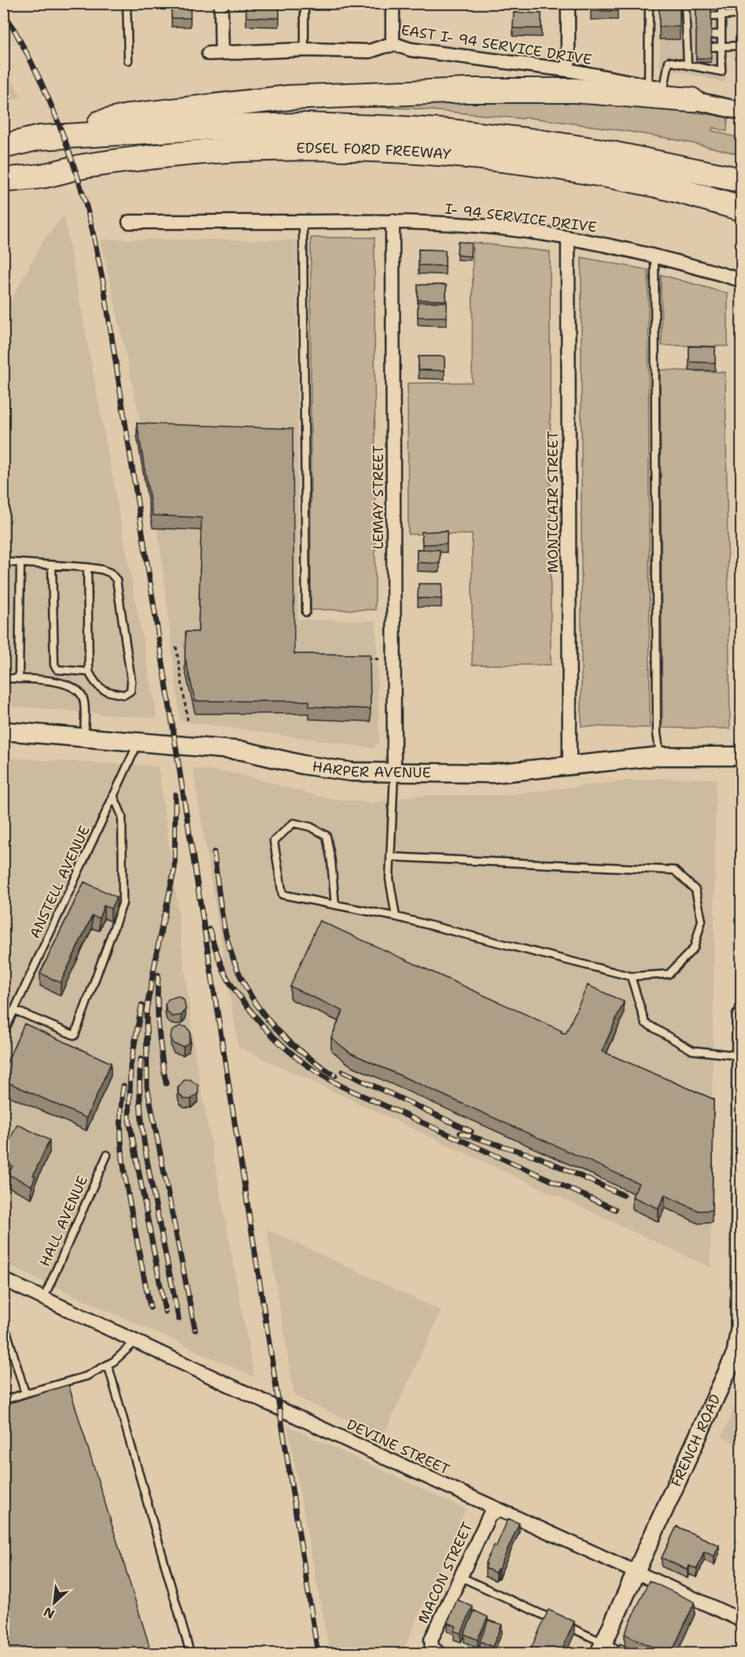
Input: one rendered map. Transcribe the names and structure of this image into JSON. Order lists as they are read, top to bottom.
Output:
{
  "streets": {
    "highway": ["EDSEL FORD FREEWAY"],
    "main road": ["HARPER AVENUE"],
    "street": [
      "EAST I- 94 SERVICE DRIVE",
      "I- 94 SERVICE DRIVE",
      "LEMAY STREET",
      "MONTCLAIR STREET",
      "FRENCH ROAD",
      "DEVINE STREET",
      "MACON STREET"
    ],
    "lane": ["ANSTELL AVENUE", "HALL AVENUE"]
  },
  "crossings": [
    ["I- 94 SERVICE DRIVE", "LEMAY STREET"],
    ["I- 94 SERVICE DRIVE", "MONTCLAIR STREET"],
    ["LEMAY STREET", "HARPER AVENUE"],
    ["MONTCLAIR STREET", "HARPER AVENUE"],
    ["HARPER AVENUE", "ANSTELL AVENUE"],
    ["HALL AVENUE", "DEVINE STREET"],
    ["FRENCH ROAD", "DEVINE STREET"],
    ["DEVINE STREET", "MACON STREET"]
  ],
  "north": "bottom left"
}
